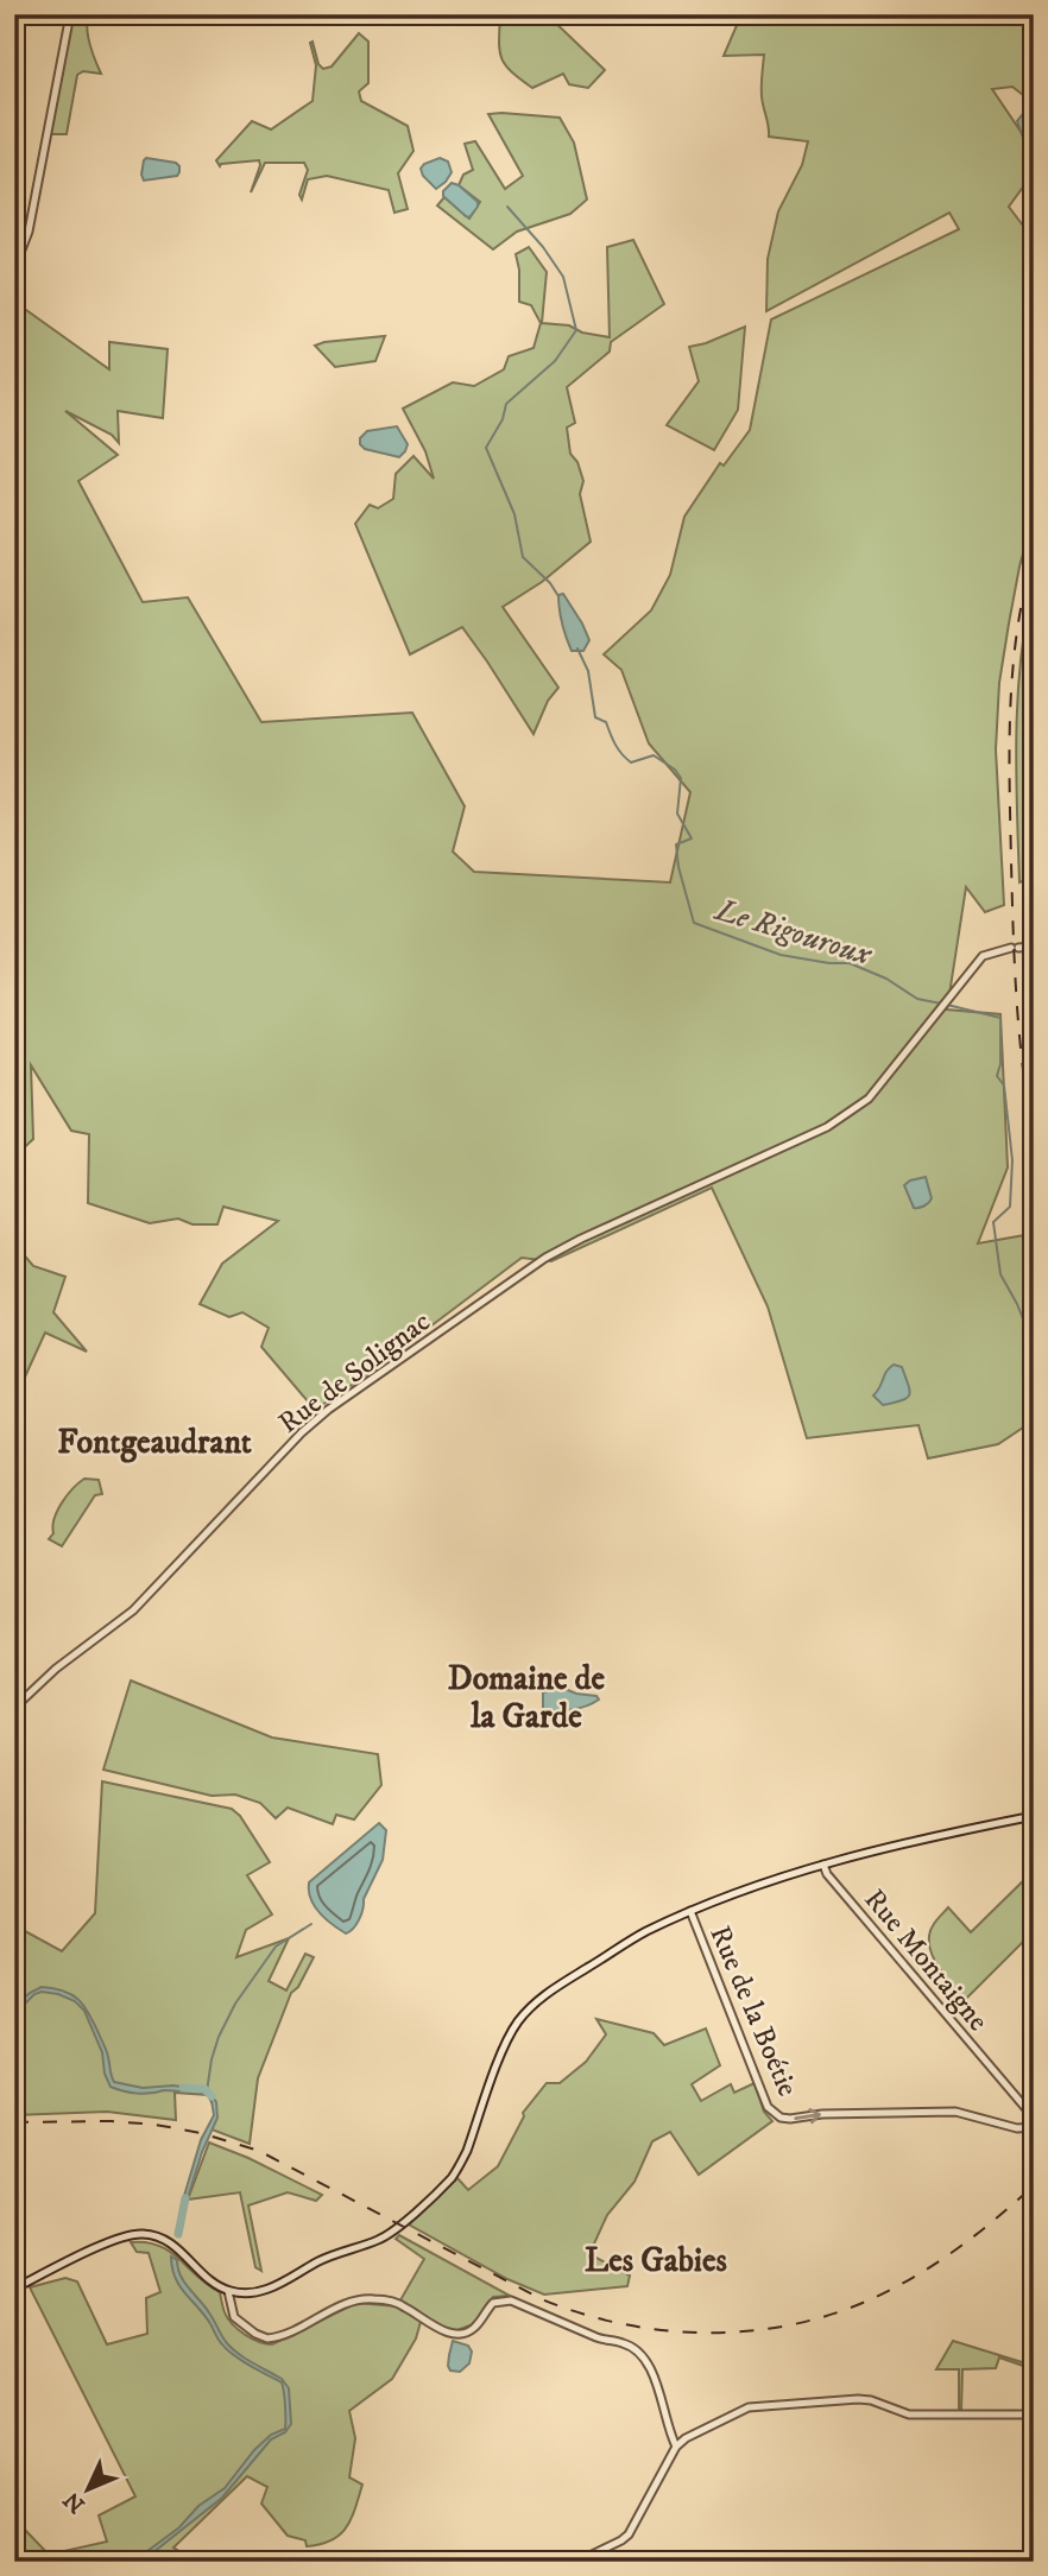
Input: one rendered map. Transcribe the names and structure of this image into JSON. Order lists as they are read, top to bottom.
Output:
{
  "streets": {
    "street": ["Rue de Solignac", "Rue Montaigne", "Rue de la Boétie"]
  },
  "one_way": ["Rue de la Boétie"],
  "districts": ["Fontgeaudrant", "Domaine de la Garde", "Les Gabies"],
  "water": ["Le Rigouroux"],
  "north": "bottom left"
}
